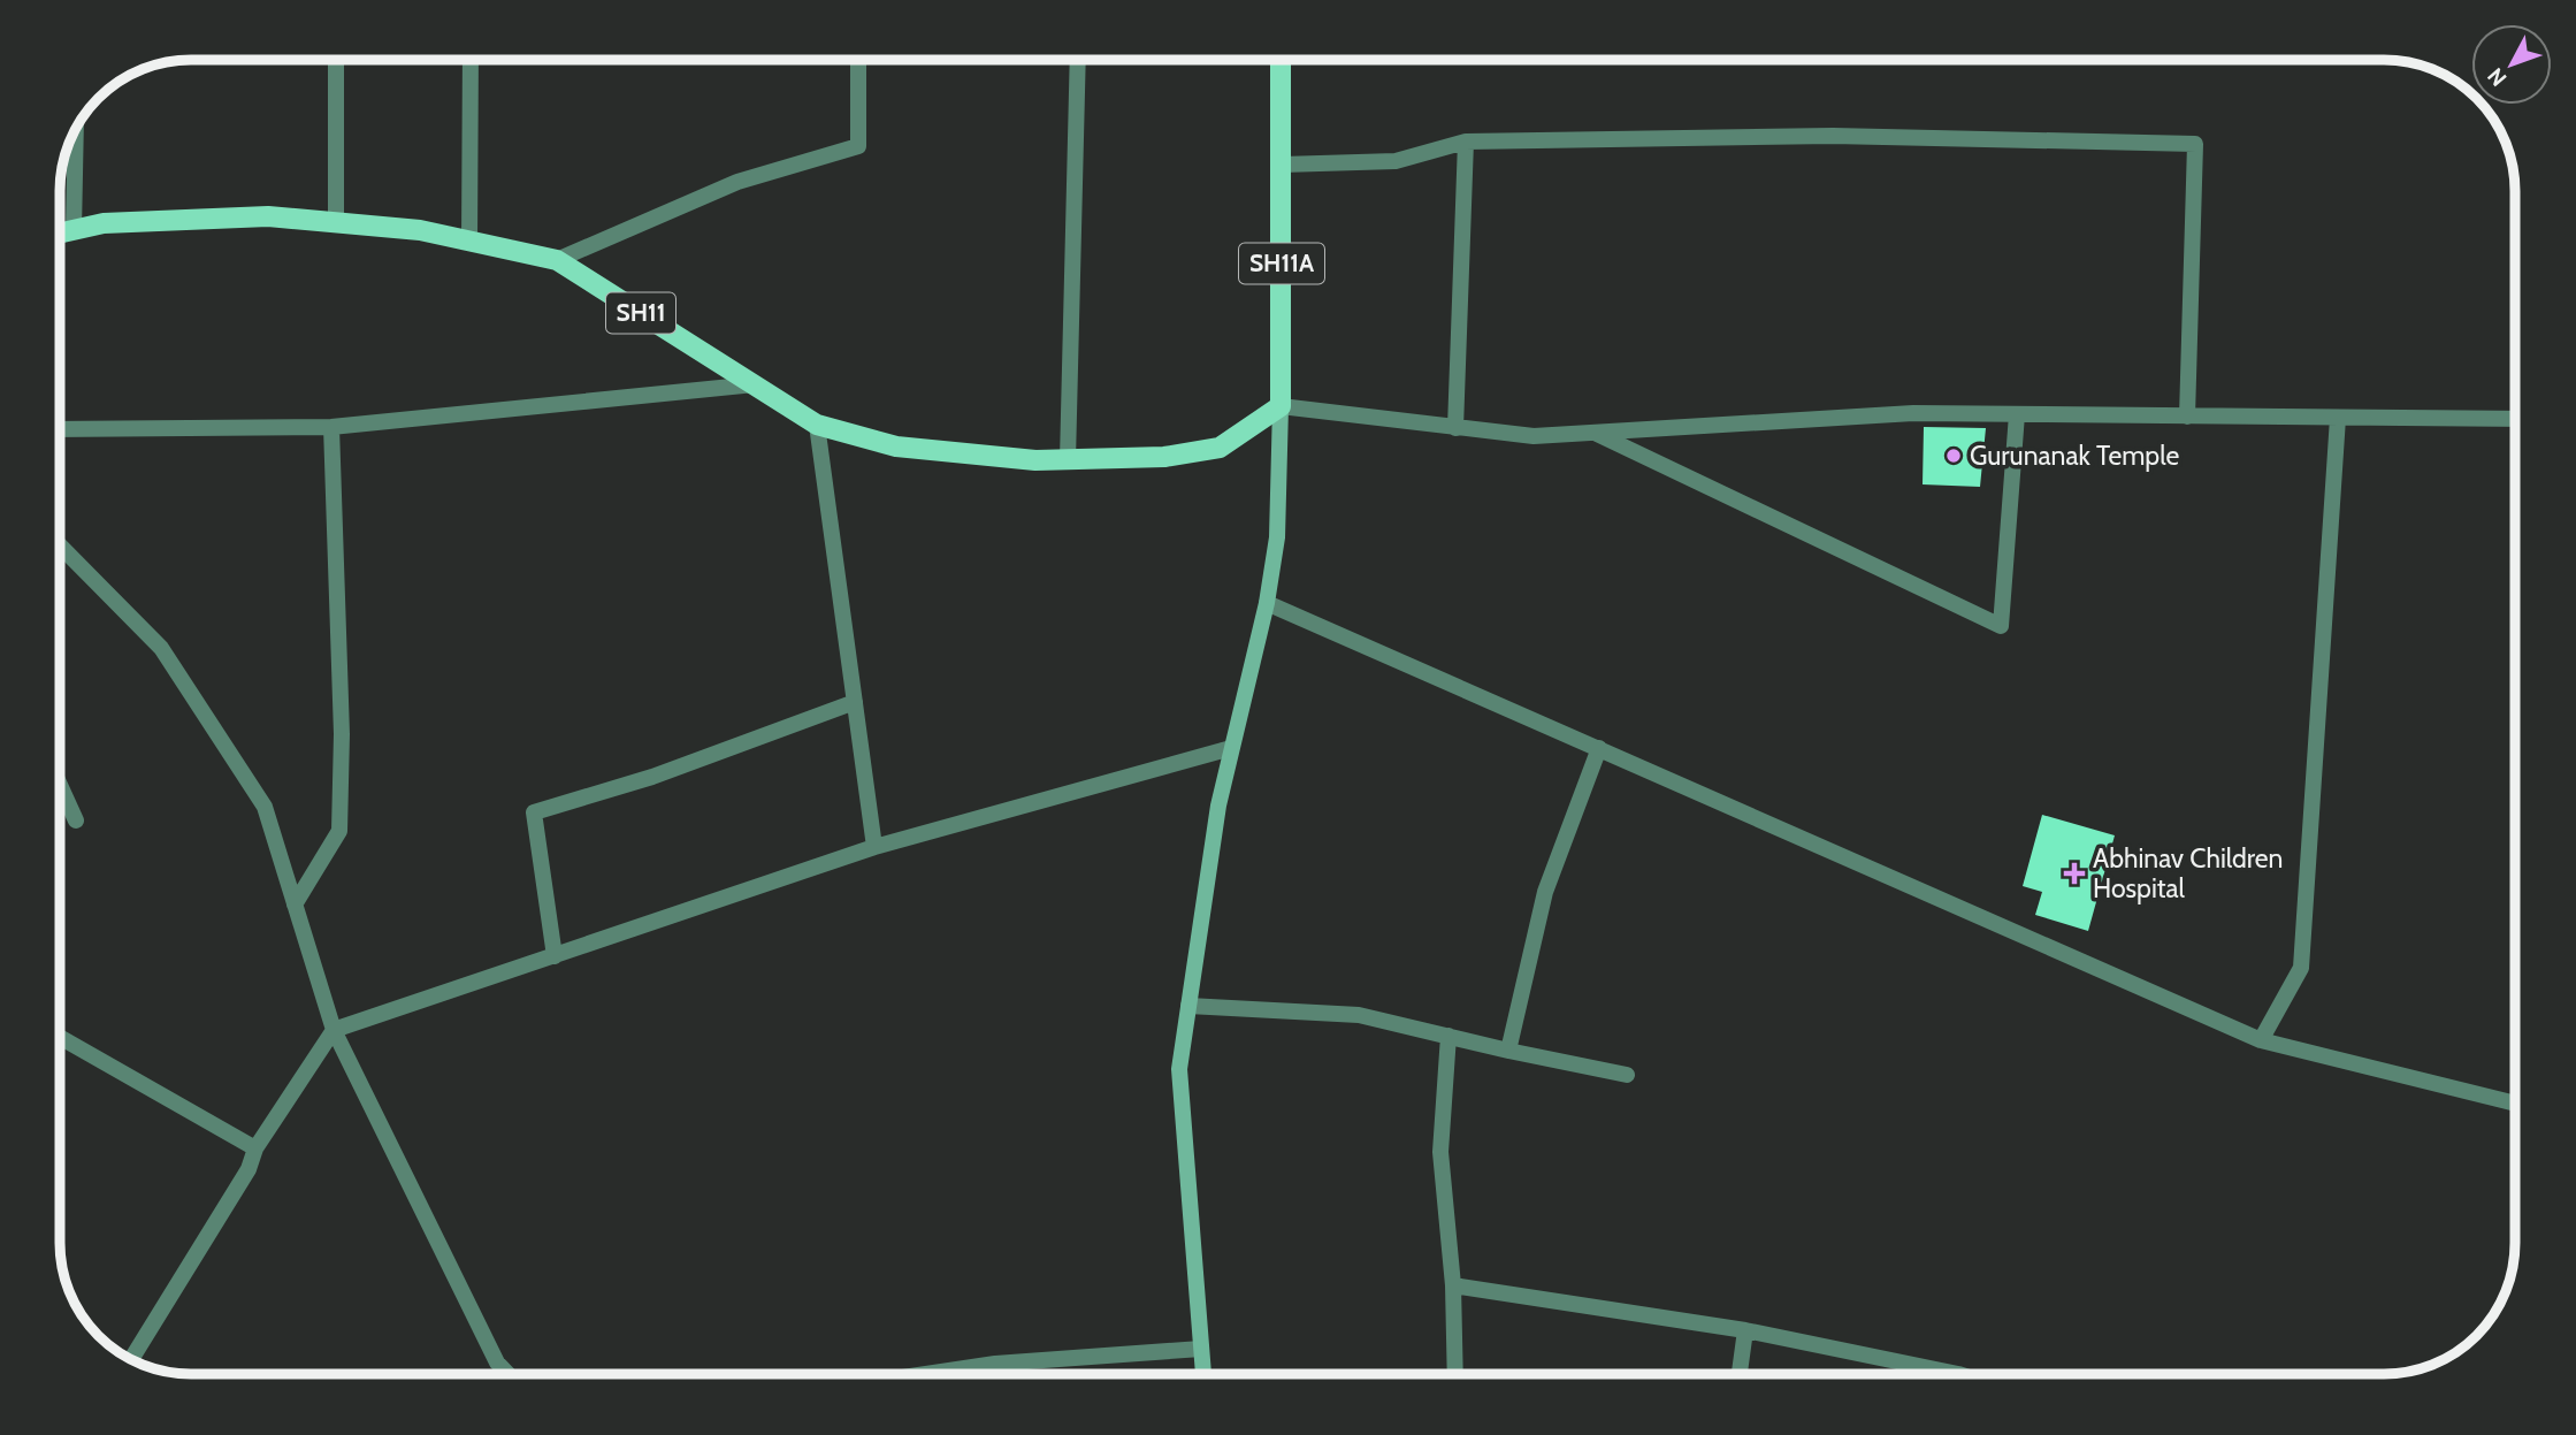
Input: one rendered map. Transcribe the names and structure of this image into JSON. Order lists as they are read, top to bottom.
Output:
{
  "streets": {
    "main road": ["SH11A", "SH11"]
  },
  "crossings": [
    ["SH11A", "SH11"]
  ],
  "places": {
    "other": ["Gurunanak Temple"],
    "health": ["Abhinav Children Hospital"]
  },
  "north": "bottom left"
}
